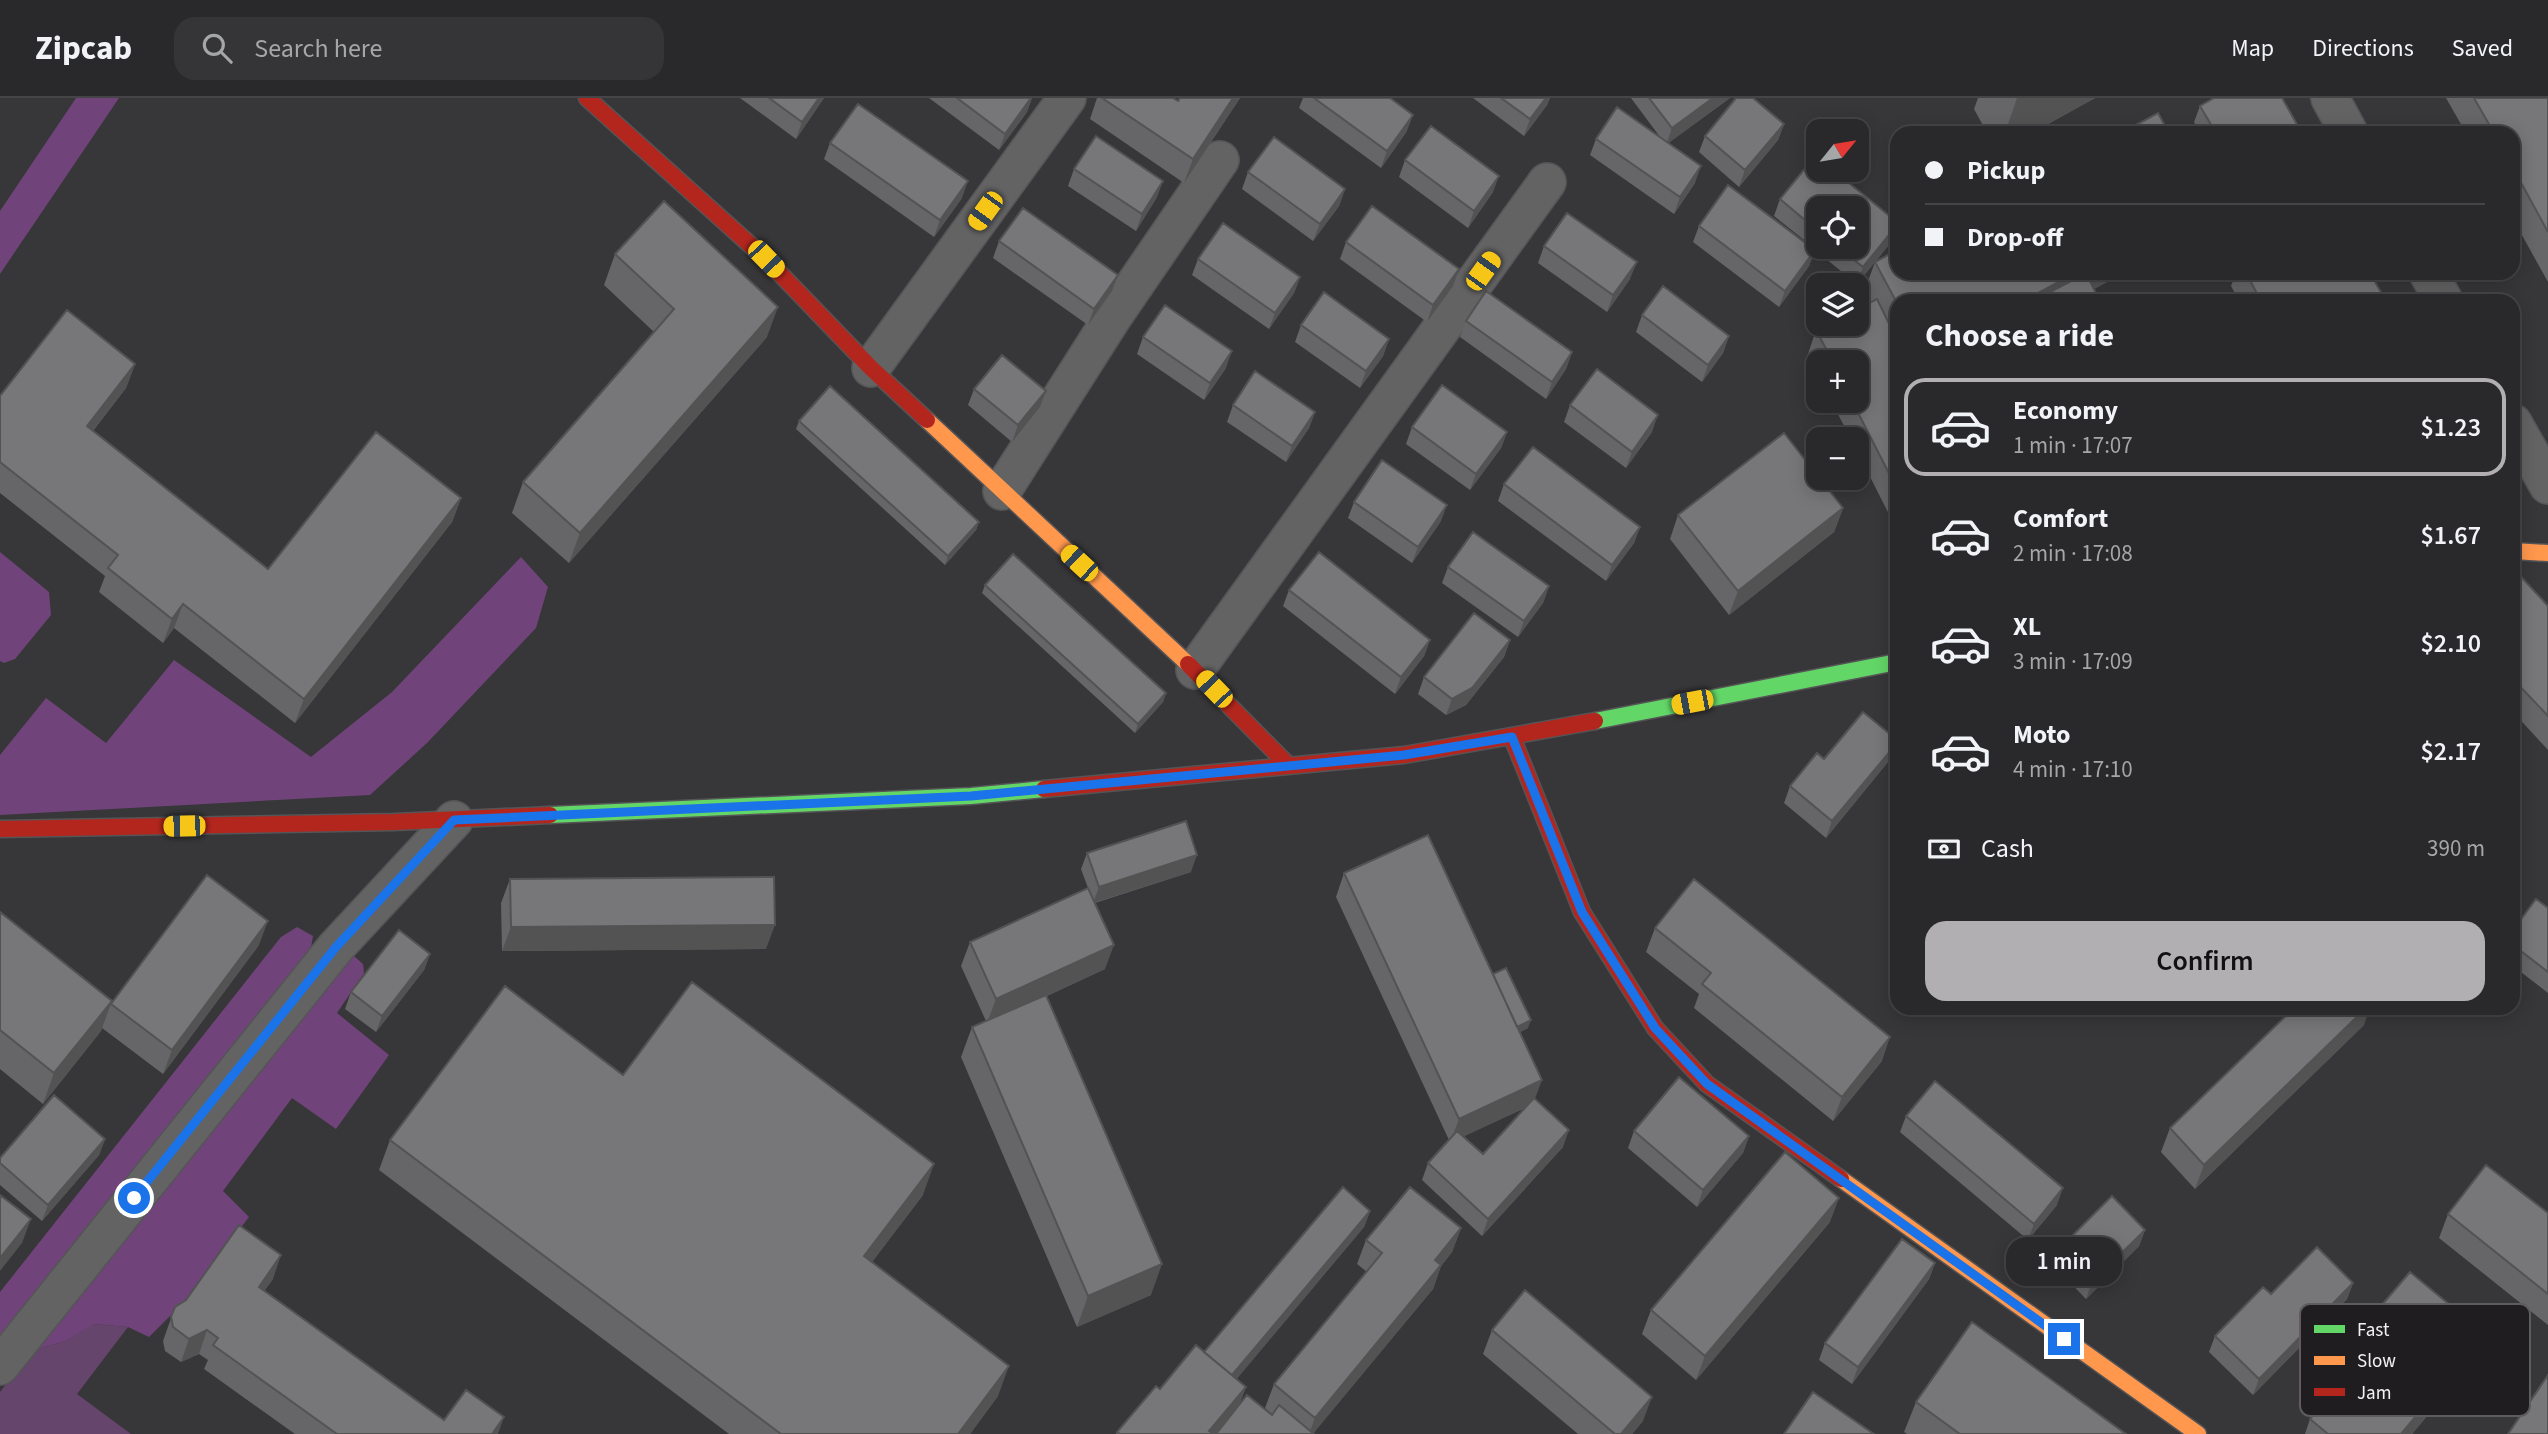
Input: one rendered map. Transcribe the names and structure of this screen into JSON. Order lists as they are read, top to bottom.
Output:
{
  "legend": ["Fast", "Slow", "Jam"],
  "north": "top right",
  "page": {
    "header": "Zipcab",
    "search": "Search here",
    "nav": ["Map", "Directions", "Saved"],
    "map_buttons": ["+", "−"],
    "banner": ["Pickup", "Drop-off"],
    "heading": "Choose a ride",
    "list": [
      {
        "name": "Economy",
        "note": "1 min · 17:07",
        "value": "$1.23"
      },
      {
        "name": "Comfort",
        "note": "2 min · 17:08",
        "value": "$1.67"
      },
      {
        "name": "XL",
        "note": "3 min · 17:09",
        "value": "$2.10"
      },
      {
        "name": "Moto",
        "note": "4 min · 17:10",
        "value": "$2.17"
      }
    ],
    "pay": ["Cash", "390 m"],
    "buttons": "Confirm",
    "bubble": "1 min"
  }
}
